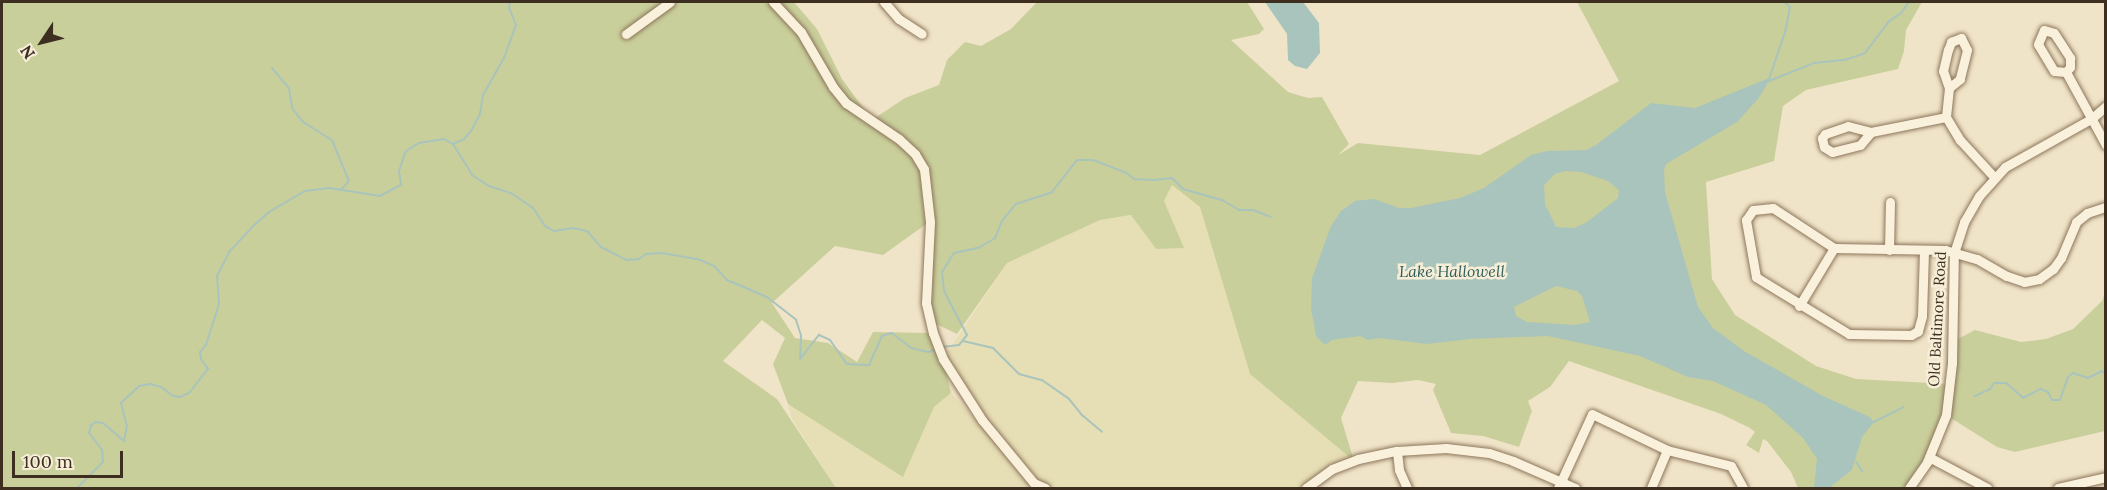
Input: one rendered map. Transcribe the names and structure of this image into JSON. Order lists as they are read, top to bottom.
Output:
{
  "streets": {
    "street": ["Old Baltimore Road"]
  },
  "water": ["Lake Hallowell"],
  "scale_bar": "100 m",
  "north": "bottom left"
}
